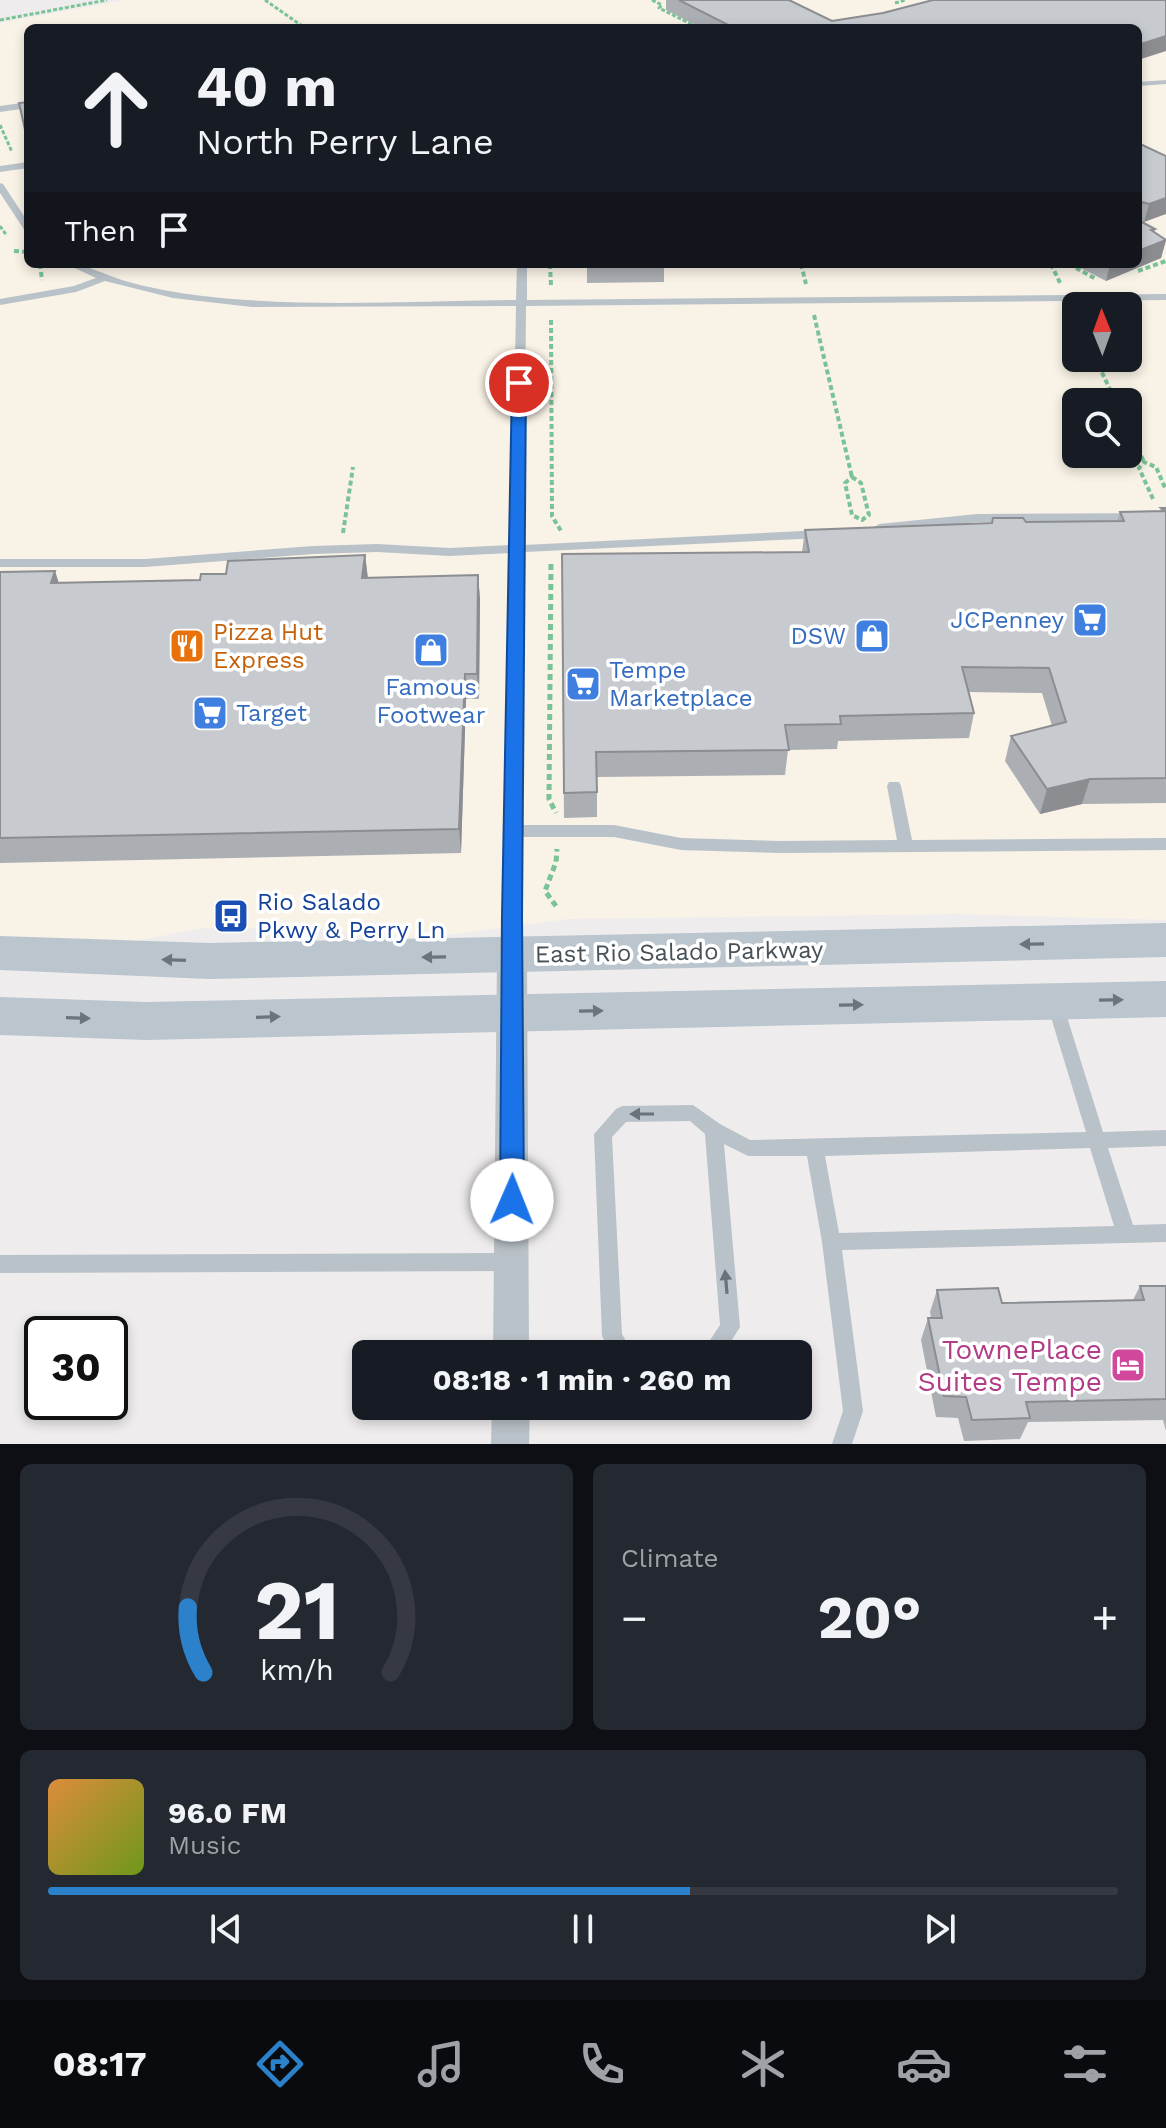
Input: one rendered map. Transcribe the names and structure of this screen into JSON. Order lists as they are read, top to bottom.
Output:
{
  "streets": {
    "main road": ["East Rio Salado Parkway"]
  },
  "places": {
    "supermarket": ["JCPenney", "Tempe Marketplace", "Target"],
    "shop": ["DSW", "Famous Footwear"],
    "restaurant": ["Pizza Hut Express"],
    "bus stop": ["Rio Salado Pkwy & Perry Ln"],
    "hotel": ["TownePlace Suites Tempe"]
  },
  "north": "top",
  "page": {
    "turn": ["40 m", "North Perry Lane"],
    "then": "Then",
    "limit": "30",
    "trip": "08:18 · 1 min · 260 m",
    "tile": "Climate",
    "heat": ["−", "20°", "+"],
    "song": ["96.0 FM", "Music"],
    "tabs": "08:17",
    "gauge": ["21", "km/h"]
  }
}
